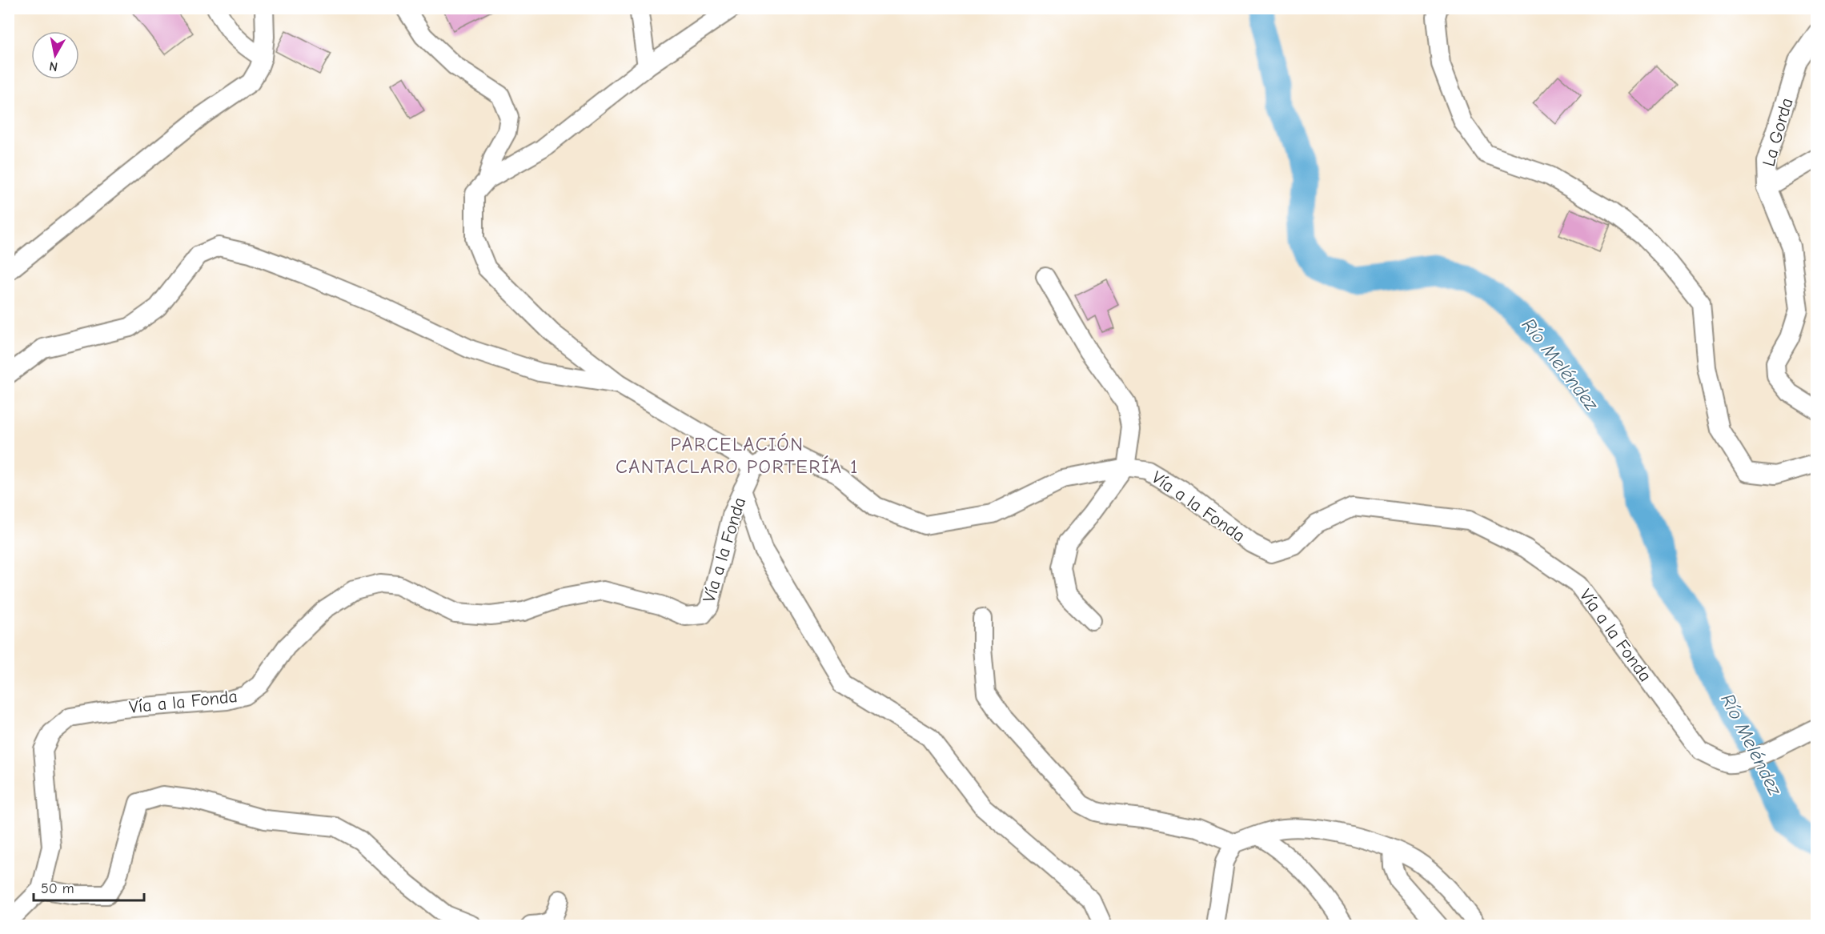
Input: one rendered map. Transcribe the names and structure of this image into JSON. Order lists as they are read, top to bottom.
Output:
{
  "streets": {
    "street": ["La Gorda", "Vía a la Fonda"]
  },
  "districts": ["PARCELACIÓN CANTACLARO PORTERÍA 1"],
  "water": ["Río Meléndez"],
  "scale_bar": "50 m",
  "north": "bottom"
}
